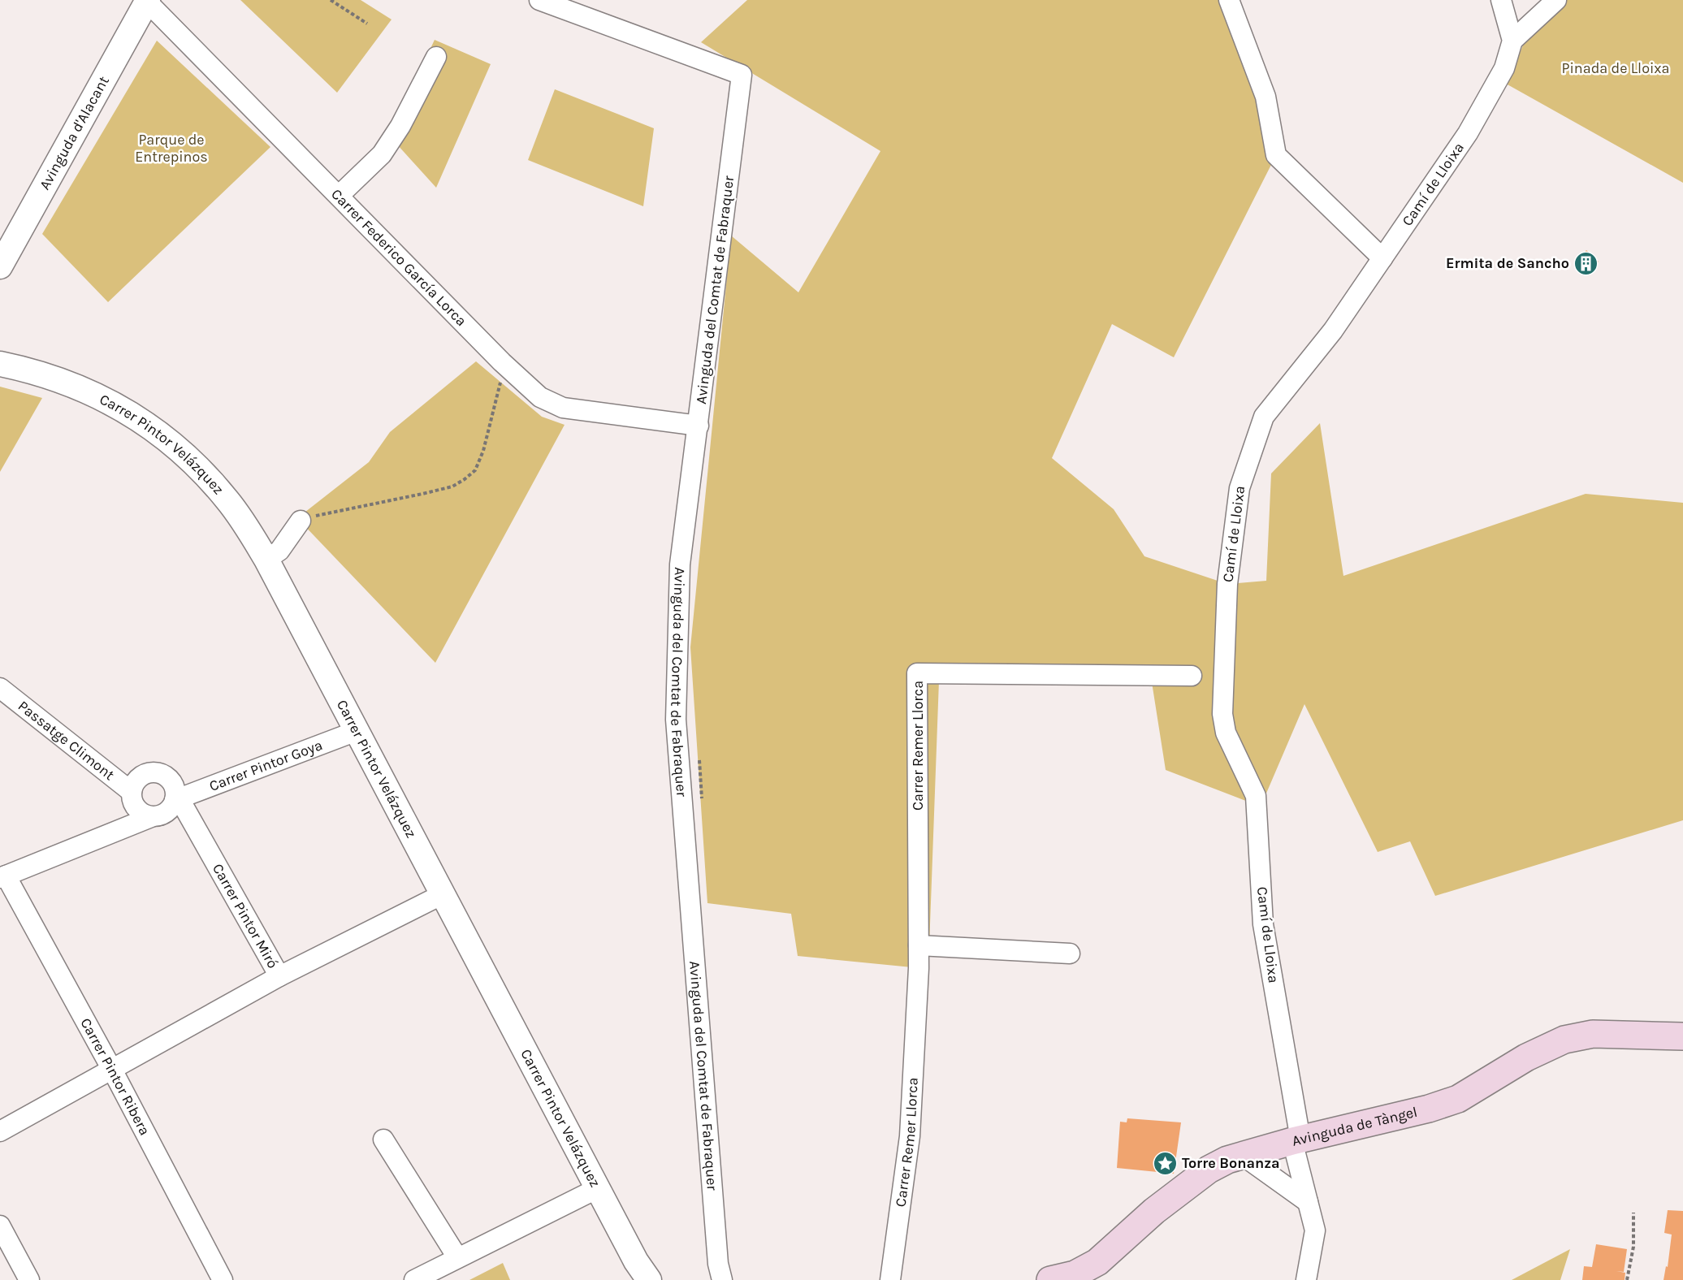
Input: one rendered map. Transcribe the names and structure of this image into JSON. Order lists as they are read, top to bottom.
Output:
{
  "streets": {
    "main road": ["Avinguda de Tàngel"],
    "street": [
      "Avinguda d'Alacant",
      "Camí de Lloixa",
      "Carrer Federico García Lorca",
      "Avinguda del Comtat de Fabraquer",
      "Carrer Pintor Velázquez",
      "Passatge Climont",
      "Carrer Remer Llorca",
      "Carrer Pintor Goya",
      "Carrer Pintor Miró",
      "Carrer Pintor Ribera"
    ]
  },
  "crossings": [
    ["Avinguda d'Alacant", "Carrer Federico García Lorca"],
    ["Camí de Lloixa", "Avinguda de Tàngel"],
    ["Carrer Federico García Lorca", "Avinguda del Comtat de Fabraquer"],
    ["Carrer Pintor Velázquez", "Carrer Pintor Goya"],
    ["Carrer Pintor Velázquez", "Carrer Pintor Miró"],
    ["Passatge Climont", "Carrer Pintor Goya"],
    ["Passatge Climont", "Carrer Pintor Miró"],
    ["Carrer Pintor Goya", "Carrer Pintor Miró"]
  ],
  "parks": ["Pinada de Lloixa", "Parque de Entrepinos"],
  "places": {
    "building": ["Ermita de Sancho"],
    "place": ["Torre Bonanza"]
  }
}
